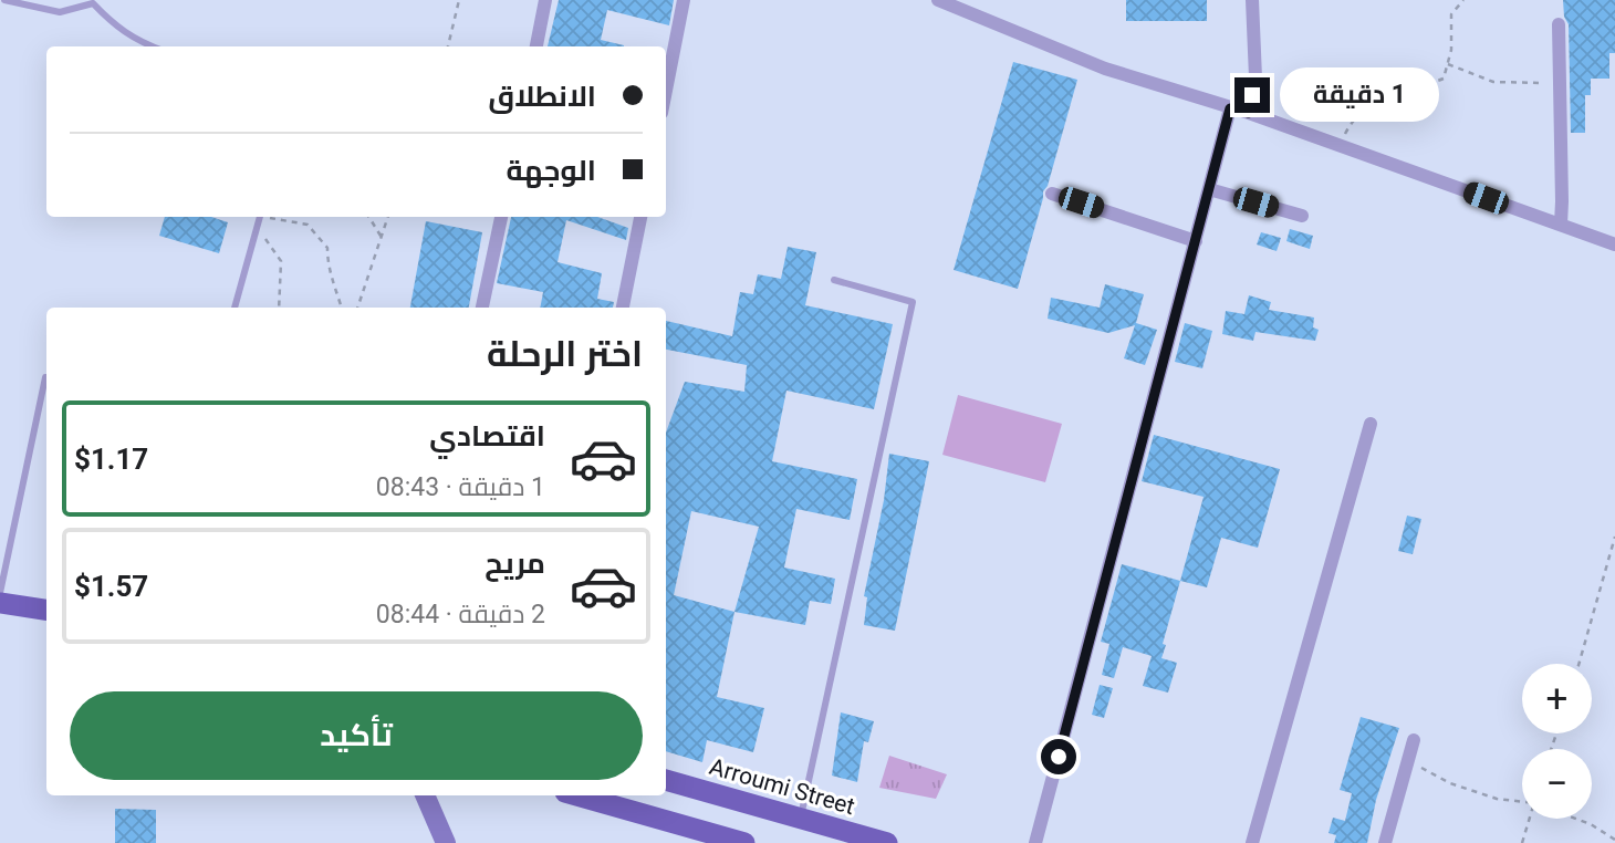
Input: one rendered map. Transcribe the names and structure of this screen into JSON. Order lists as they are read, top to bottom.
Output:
{
  "streets": {
    "main road": ["Arroumi Street"]
  },
  "page": {
    "banner": ["الانطلاق", "الوجهة"],
    "bubble": "1 دقيقة",
    "heading": "اختر الرحلة",
    "list": [
      {
        "name": "اقتصادي",
        "note": "1 دقيقة · 08:43",
        "value": "$1.17"
      },
      {
        "name": "مريح",
        "note": "2 دقيقة · 08:44",
        "value": "$1.57"
      }
    ],
    "map_buttons": ["+", "−"],
    "buttons": "تأكيد"
  }
}
